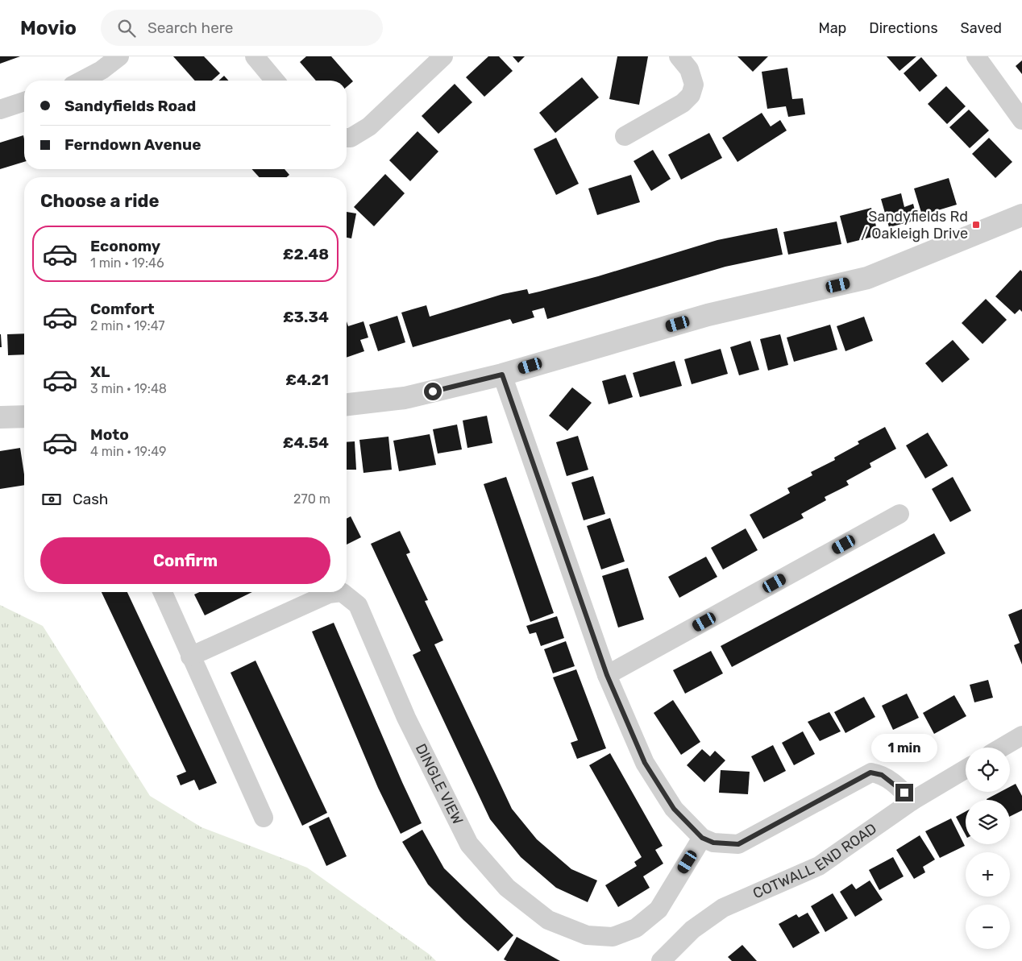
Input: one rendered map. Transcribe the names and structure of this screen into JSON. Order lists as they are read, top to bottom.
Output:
{
  "streets": {
    "street": ["DINGLE VIEW", "COTWALL END ROAD"]
  },
  "places": {
    "transit": ["Sandyfields Rd / Oakleigh Drive"]
  },
  "page": {
    "header": "Movio",
    "search": "Search here",
    "nav": ["Map", "Directions", "Saved"],
    "banner": ["Sandyfields Road", "Ferndown Avenue"],
    "heading": "Choose a ride",
    "list": [
      {
        "name": "Economy",
        "note": "1 min · 19:46",
        "value": "£2.48"
      },
      {
        "name": "Comfort",
        "note": "2 min · 19:47",
        "value": "£3.34"
      },
      {
        "name": "XL",
        "note": "3 min · 19:48",
        "value": "£4.21"
      },
      {
        "name": "Moto",
        "note": "4 min · 19:49",
        "value": "£4.54"
      }
    ],
    "pay": ["Cash", "270 m"],
    "buttons": "Confirm",
    "bubble": "1 min",
    "map_buttons": ["+", "−"]
  }
}
